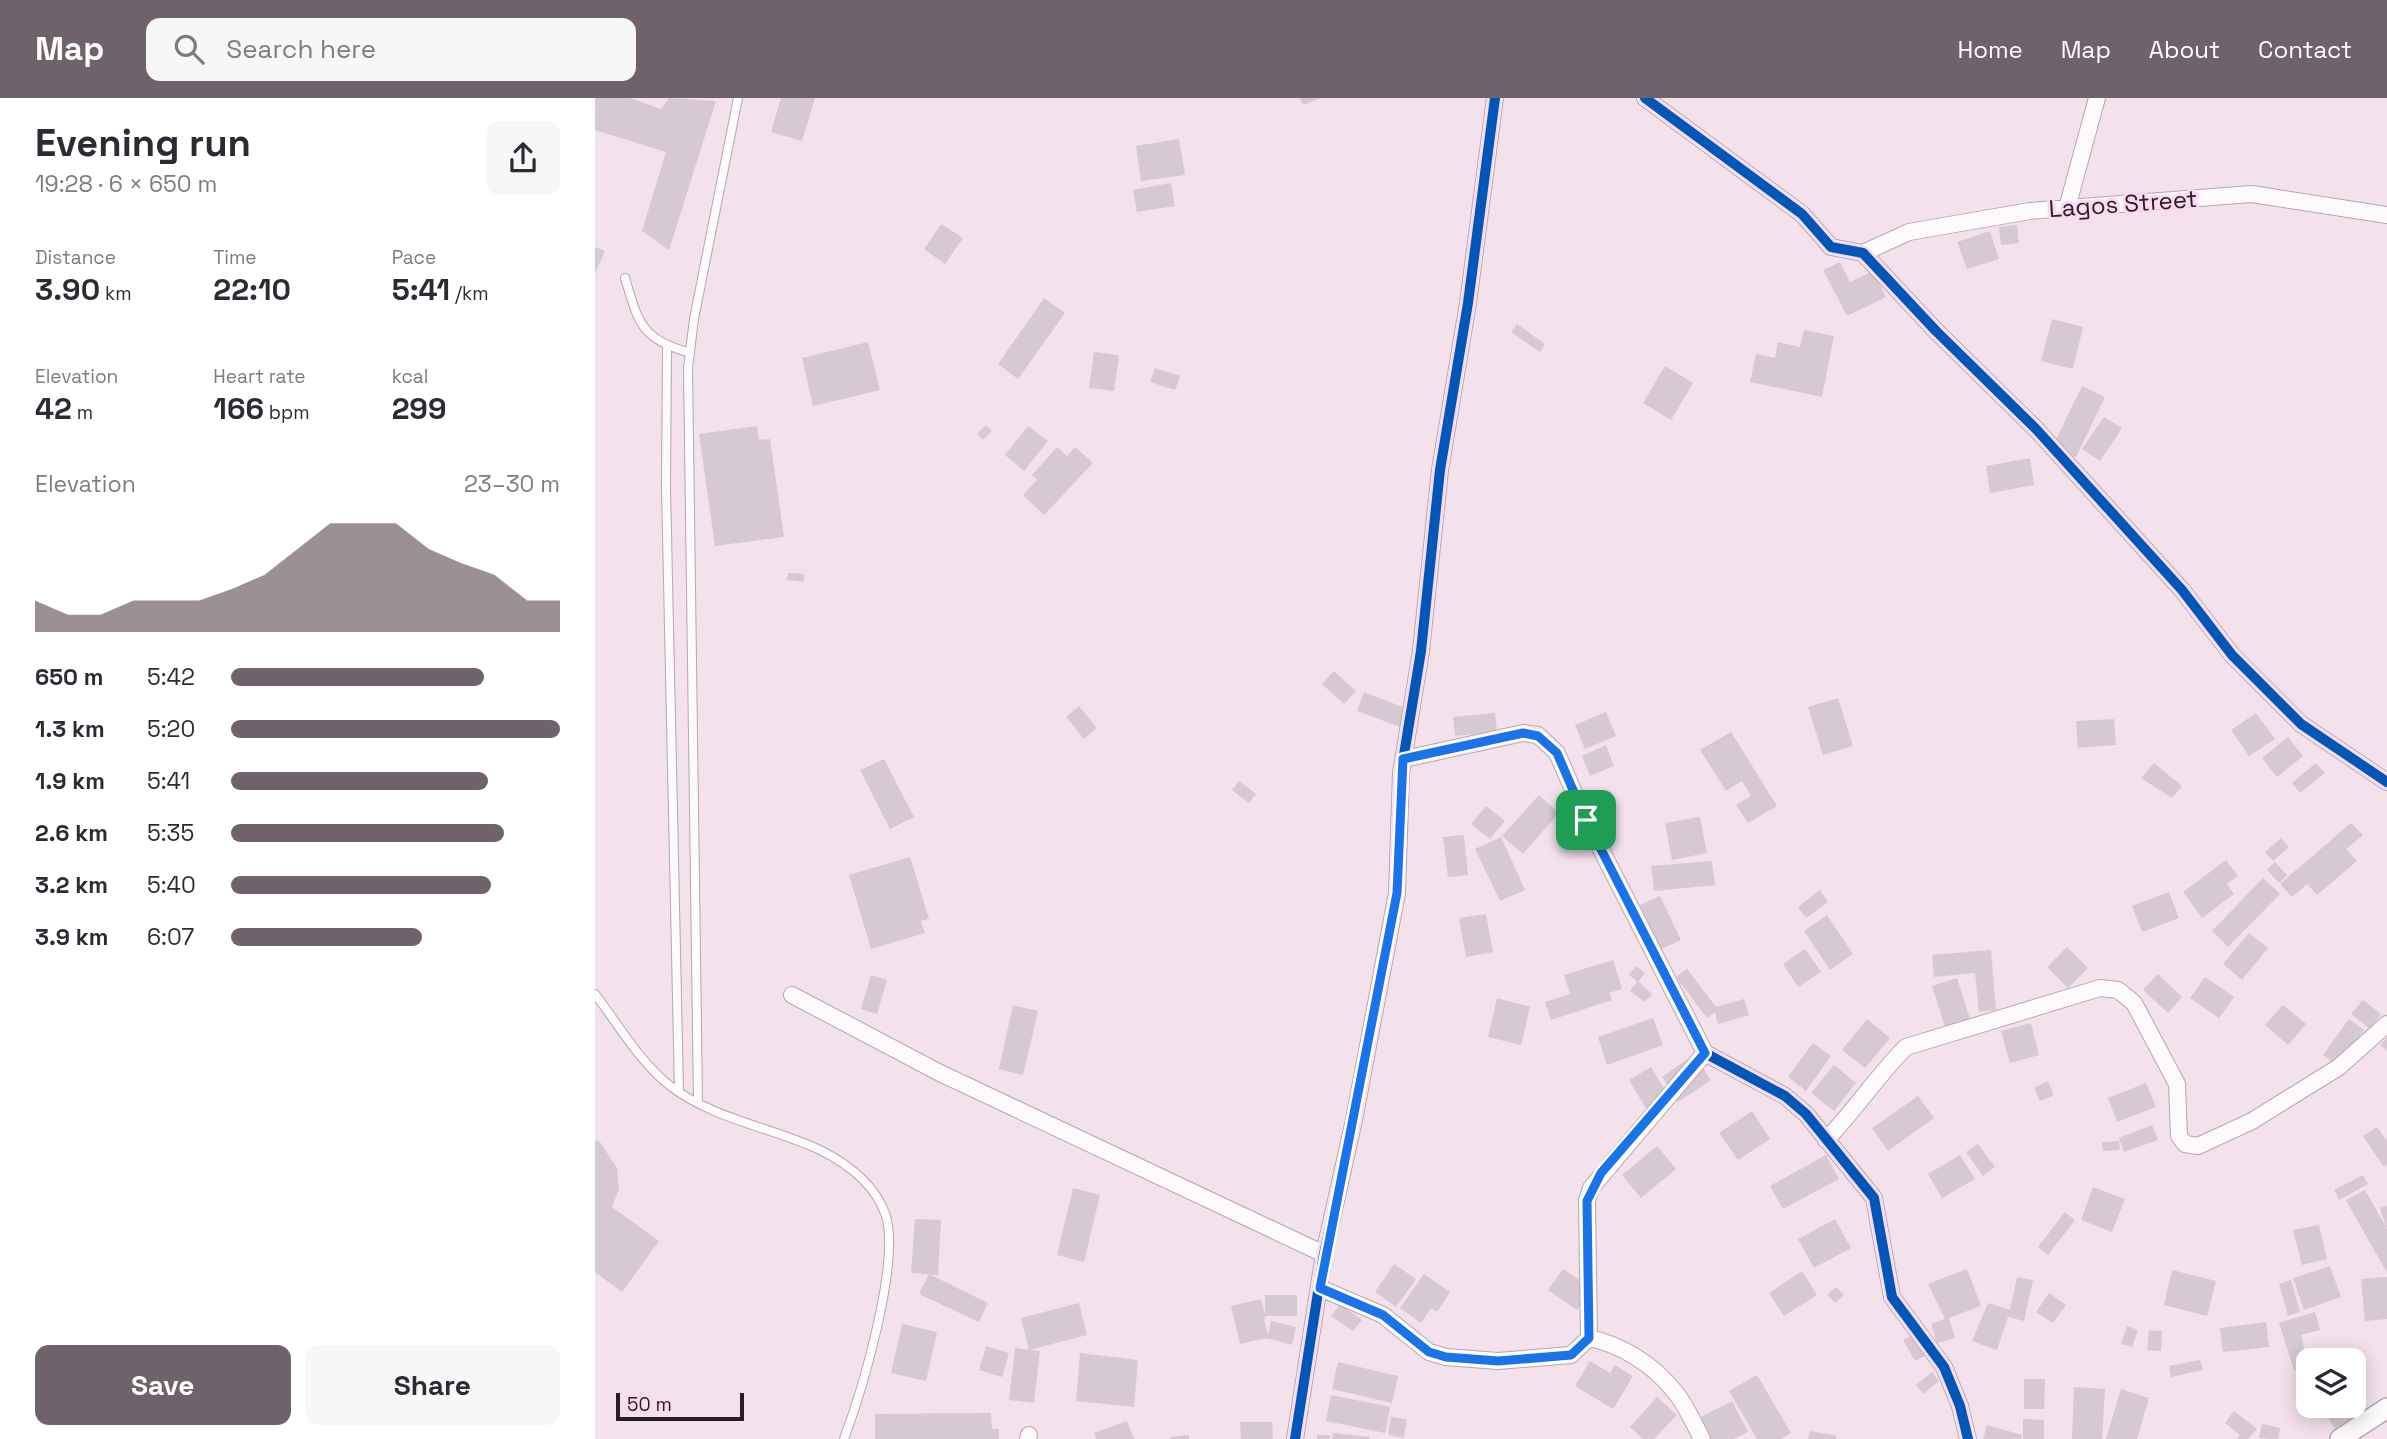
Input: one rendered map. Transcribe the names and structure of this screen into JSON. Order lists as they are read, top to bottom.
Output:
{
  "streets": {
    "street": ["Lagos Street"]
  },
  "scale_bar": "50 m",
  "page": {
    "header": "Map",
    "search": "Search here",
    "nav": [
      "Home",
      "Map",
      "About",
      "Contact"
    ],
    "heading": ["Evening run", "19:28 · 6 × 650 m"],
    "stats": [
      ["Distance", "3.90 km"],
      ["Time", "22:10"],
      ["Pace", "5:41 /km"],
      ["Elevation", "42 m"],
      ["Heart rate", "166 bpm"],
      ["kcal", "299"]
    ],
    "chart": ["Elevation", "23–30 m"],
    "list": [
      {
        "name": "650 m",
        "note": "5:42"
      },
      {
        "name": "1.3 km",
        "note": "5:20"
      },
      {
        "name": "1.9 km",
        "note": "5:41"
      },
      {
        "name": "2.6 km",
        "note": "5:35"
      },
      {
        "name": "3.2 km",
        "note": "5:40"
      },
      {
        "name": "3.9 km",
        "note": "6:07"
      }
    ],
    "buttons": ["Save", "Share"],
    "scale": "50 m"
  }
}
